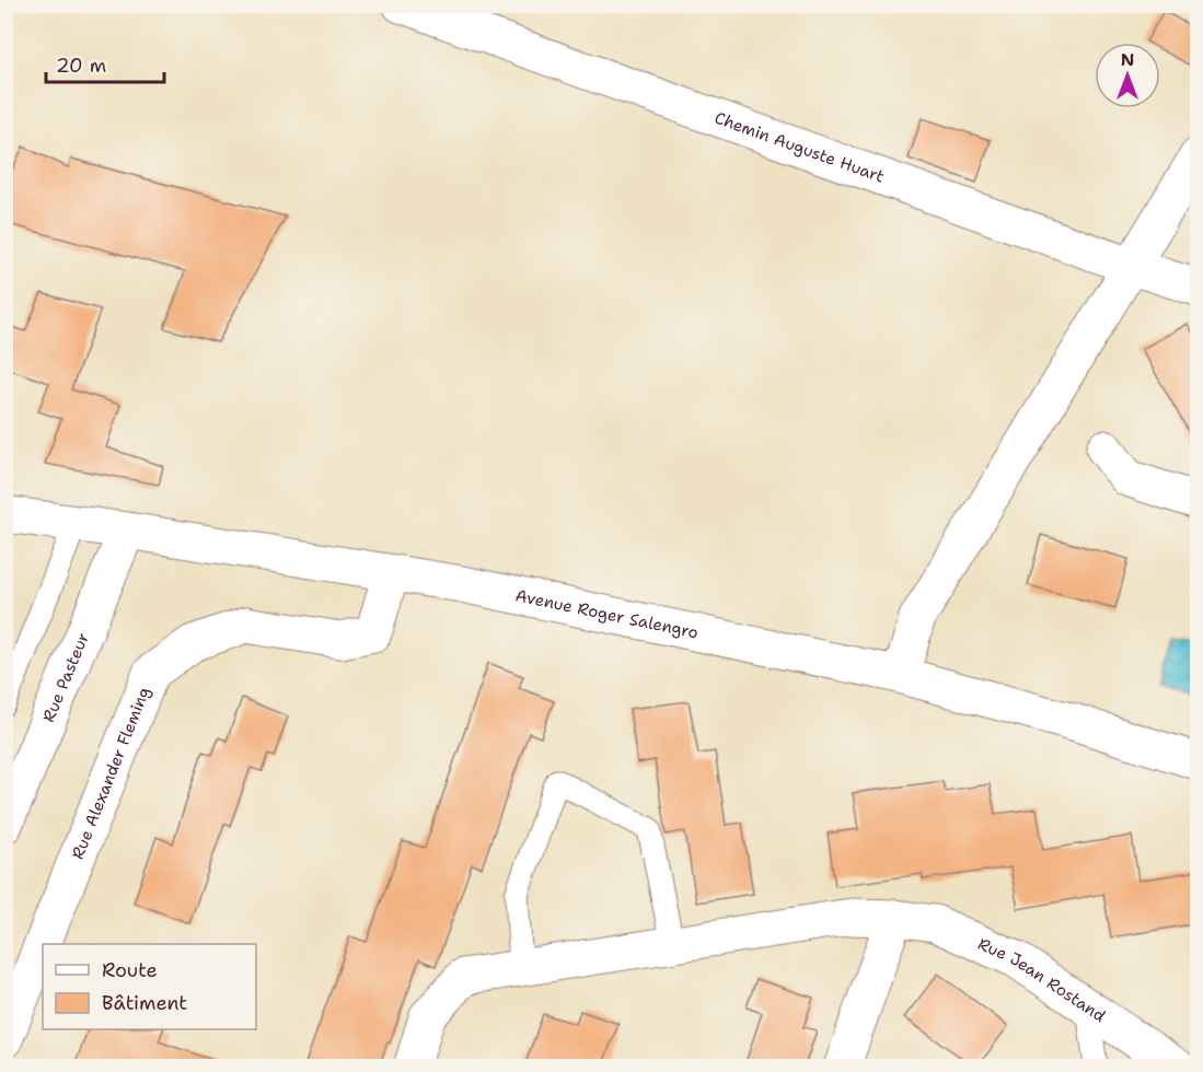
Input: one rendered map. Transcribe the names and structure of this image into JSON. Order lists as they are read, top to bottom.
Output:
{
  "streets": {
    "street": [
      "Chemin Auguste Huart",
      "Avenue Roger Salengro",
      "Rue Pasteur",
      "Rue Alexander Fleming",
      "Rue Jean Rostand"
    ]
  },
  "crossings": [
    ["Avenue Roger Salengro", "Rue Pasteur"],
    ["Avenue Roger Salengro", "Rue Alexander Fleming"]
  ],
  "legend": ["Route", "Bâtiment"],
  "scale_bar": "20 m",
  "north": "top"
}
